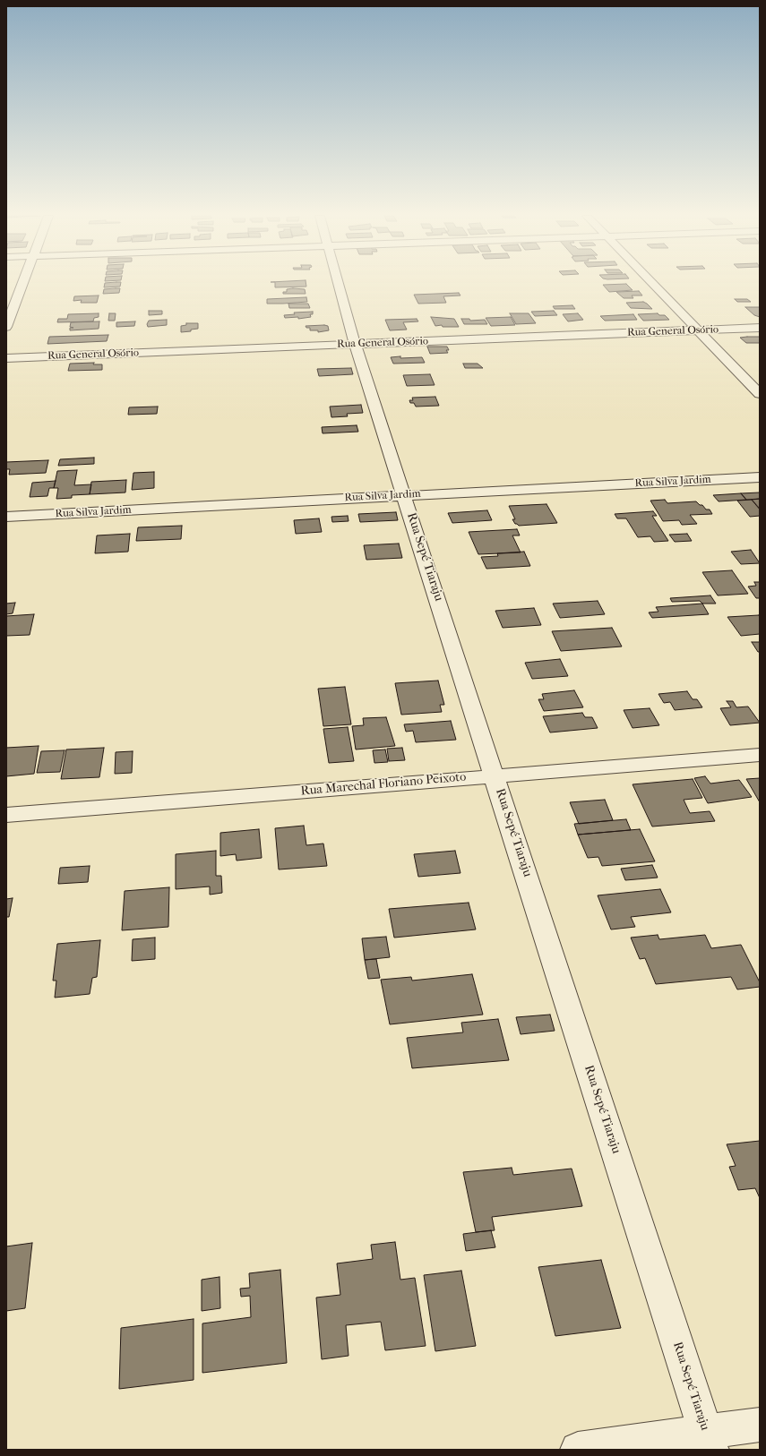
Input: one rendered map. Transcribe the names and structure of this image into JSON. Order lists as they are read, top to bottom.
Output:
{
  "streets": {
    "street": [
      "Rua General Osório",
      "Rua Silva Jardim",
      "Rua Sepé Tiaraju",
      "Rua Marechal Floriano Peixoto"
    ]
  },
  "crossings": [
    ["Rua General Osório", "Rua Sepé Tiaraju"],
    ["Rua Silva Jardim", "Rua Sepé Tiaraju"],
    ["Rua Sepé Tiaraju", "Rua Marechal Floriano Peixoto"]
  ]
}
